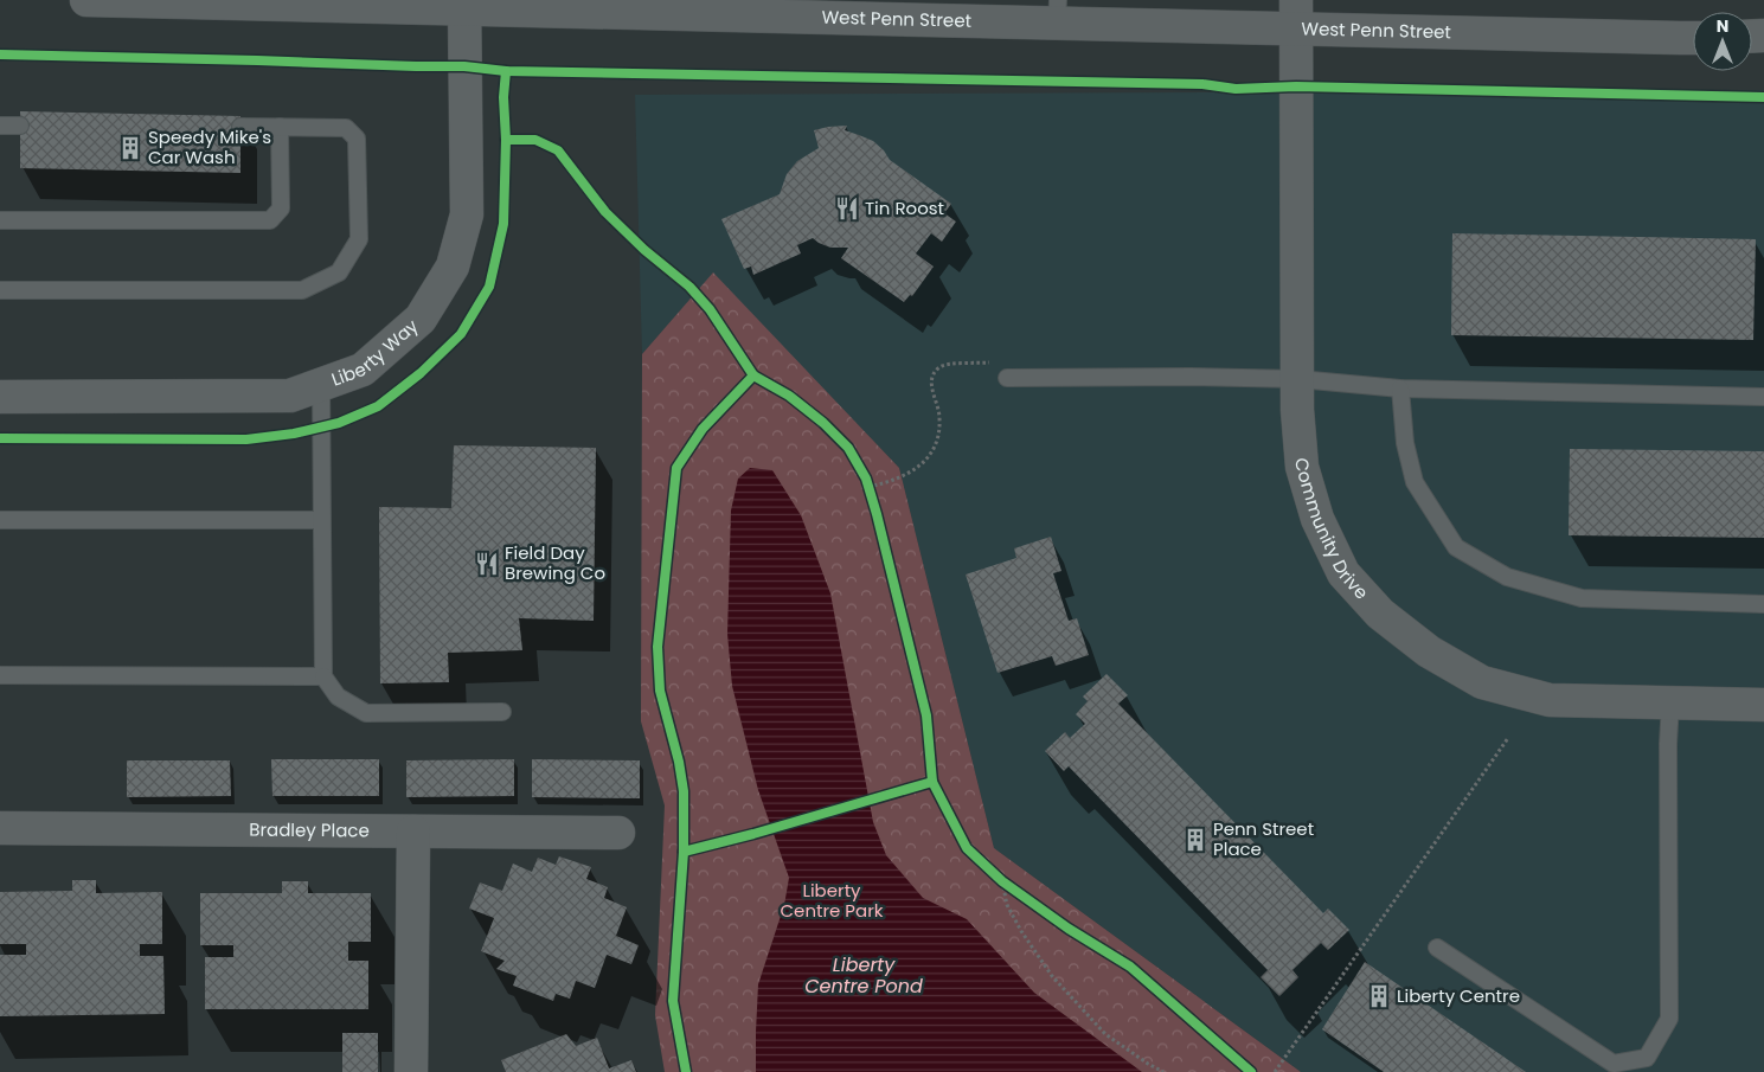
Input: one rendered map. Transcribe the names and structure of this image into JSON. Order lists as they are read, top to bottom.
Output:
{
  "streets": {
    "street": [
      "West Penn Street",
      "Liberty Way",
      "Community Drive",
      "Bradley Place"
    ]
  },
  "crossings": [
    ["West Penn Street", "Liberty Way"],
    ["West Penn Street", "Community Drive"]
  ],
  "water": ["Liberty Centre Pond"],
  "parks": ["Liberty Centre Park"],
  "places": {
    "building": ["Speedy Mike's Car Wash", "Penn Street Place", "Liberty Centre"],
    "restaurant": ["Tin Roost", "Field Day Brewing Co"]
  },
  "north": "top"
}
